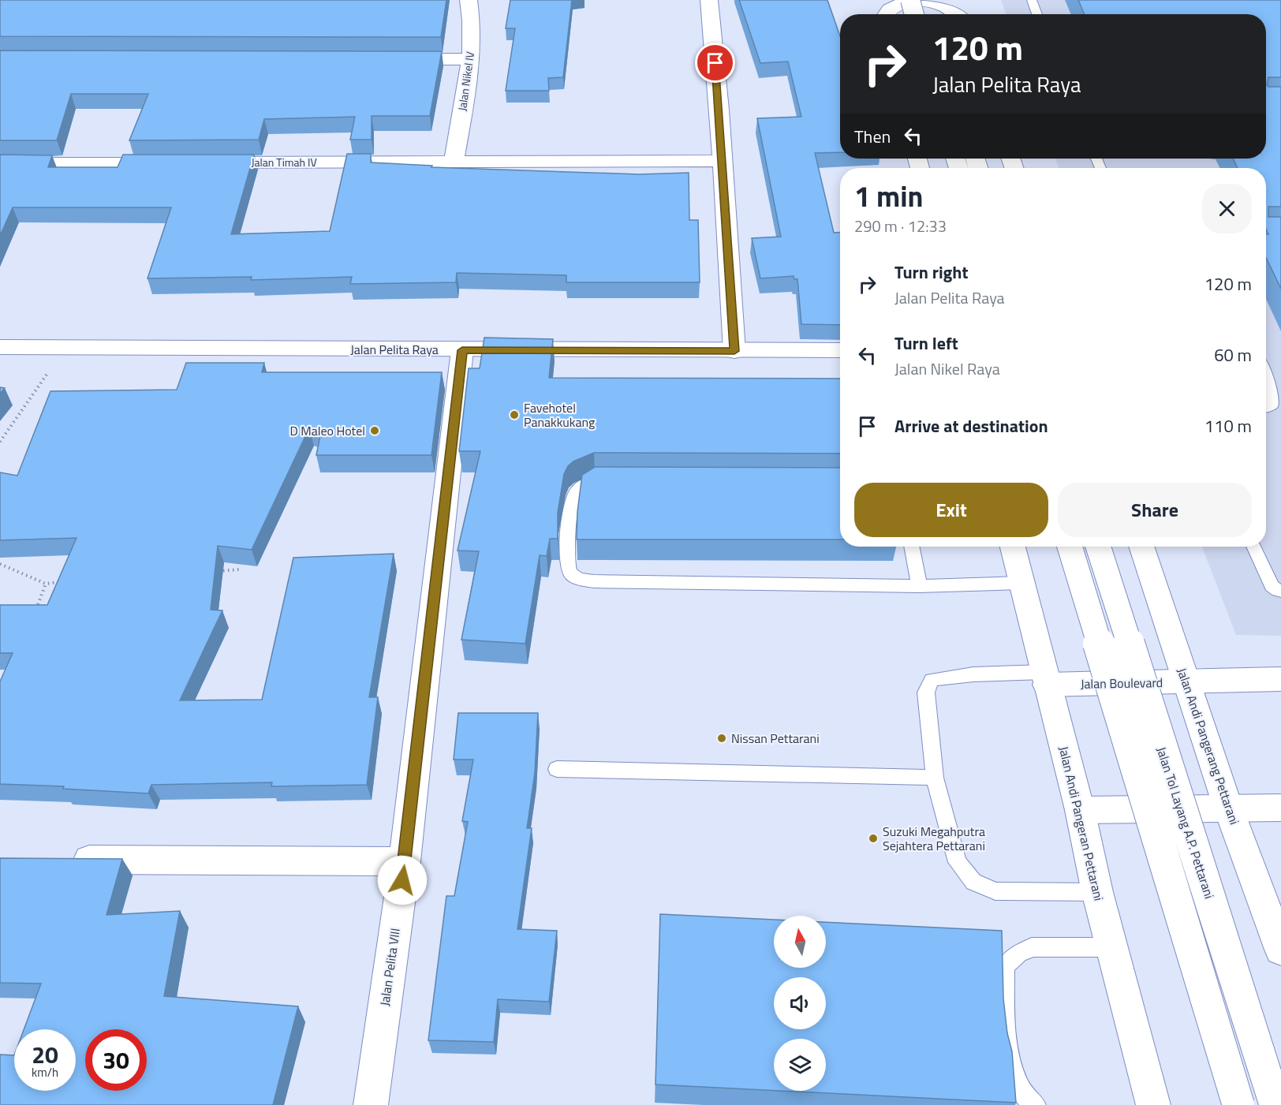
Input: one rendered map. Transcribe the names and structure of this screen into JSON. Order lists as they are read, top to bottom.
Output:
{
  "streets": {
    "main road": [
      "Jalan Nikel IV",
      "Jalan Timah IV",
      "Jalan Pelita Raya",
      "Jalan Boulevard",
      "Jalan Andi Pangerang Pettarani",
      "Jalan Tol Layang A.P. Pettarani",
      "Jalan Andi Pangeran Pettarani",
      "Jalan Pelita VIII"
    ]
  },
  "crossings": [
    ["Jalan Nikel IV", "Jalan Timah IV"],
    ["Jalan Pelita Raya", "Jalan Pelita VIII"],
    ["Jalan Boulevard", "Jalan Andi Pangerang Pettarani"],
    ["Jalan Boulevard", "Jalan Andi Pangeran Pettarani"]
  ],
  "places": [
    "Favehotel Panakkukang",
    "D Maleo Hotel",
    "Nissan Pettarani",
    "Suzuki Megahputra Sejahtera Pettarani"
  ],
  "north": "top",
  "page": {
    "turn": ["120 m", "Jalan Pelita Raya"],
    "then": "Then",
    "heading": ["1 min", "290 m · 12:33"],
    "list": [
      {
        "name": "Turn right",
        "note": "Jalan Pelita Raya",
        "value": "120 m"
      },
      {
        "name": "Turn left",
        "note": "Jalan Nikel Raya",
        "value": "60 m"
      },
      {
        "name": "Arrive at destination",
        "value": "110 m"
      }
    ],
    "buttons": ["Exit", "Share"],
    "speed": "20 km/h",
    "limit": "30"
  }
}
